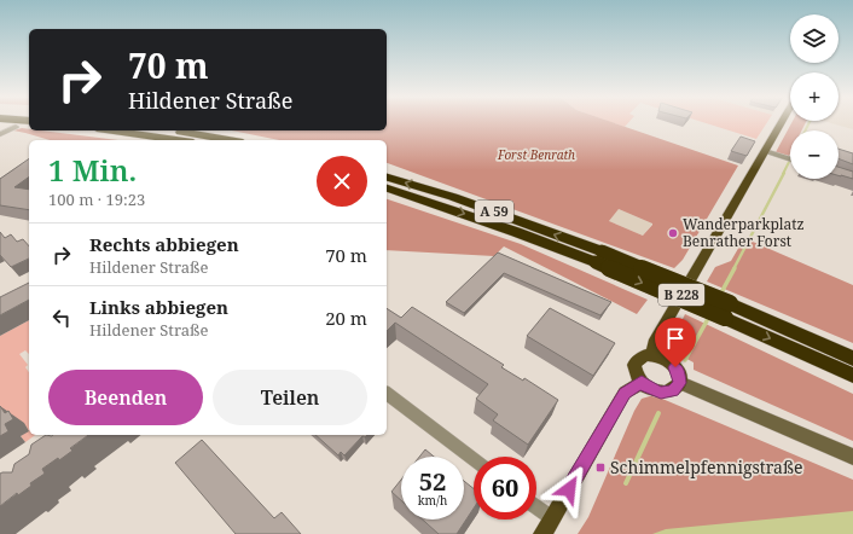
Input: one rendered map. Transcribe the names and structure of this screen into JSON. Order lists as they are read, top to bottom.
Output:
{
  "streets": {
    "highway": ["A 59"],
    "main road": ["B 228"]
  },
  "parks": ["Forst Benrath"],
  "places": {
    "other": ["Wanderparkplatz Benrather Forst"],
    "transit": ["Schimmelpfennigstraße"]
  },
  "page": {
    "map_buttons": ["+", "−"],
    "turn": ["70 m", "Hildener Straße"],
    "heading": ["1 Min.", "100 m · 19:23"],
    "list": [
      {
        "name": "Rechts abbiegen",
        "note": "Hildener Straße",
        "value": "70 m"
      },
      {
        "name": "Links abbiegen",
        "note": "Hildener Straße",
        "value": "20 m"
      }
    ],
    "buttons": ["Beenden", "Teilen"],
    "speed": "52 km/h",
    "limit": "60"
  }
}
